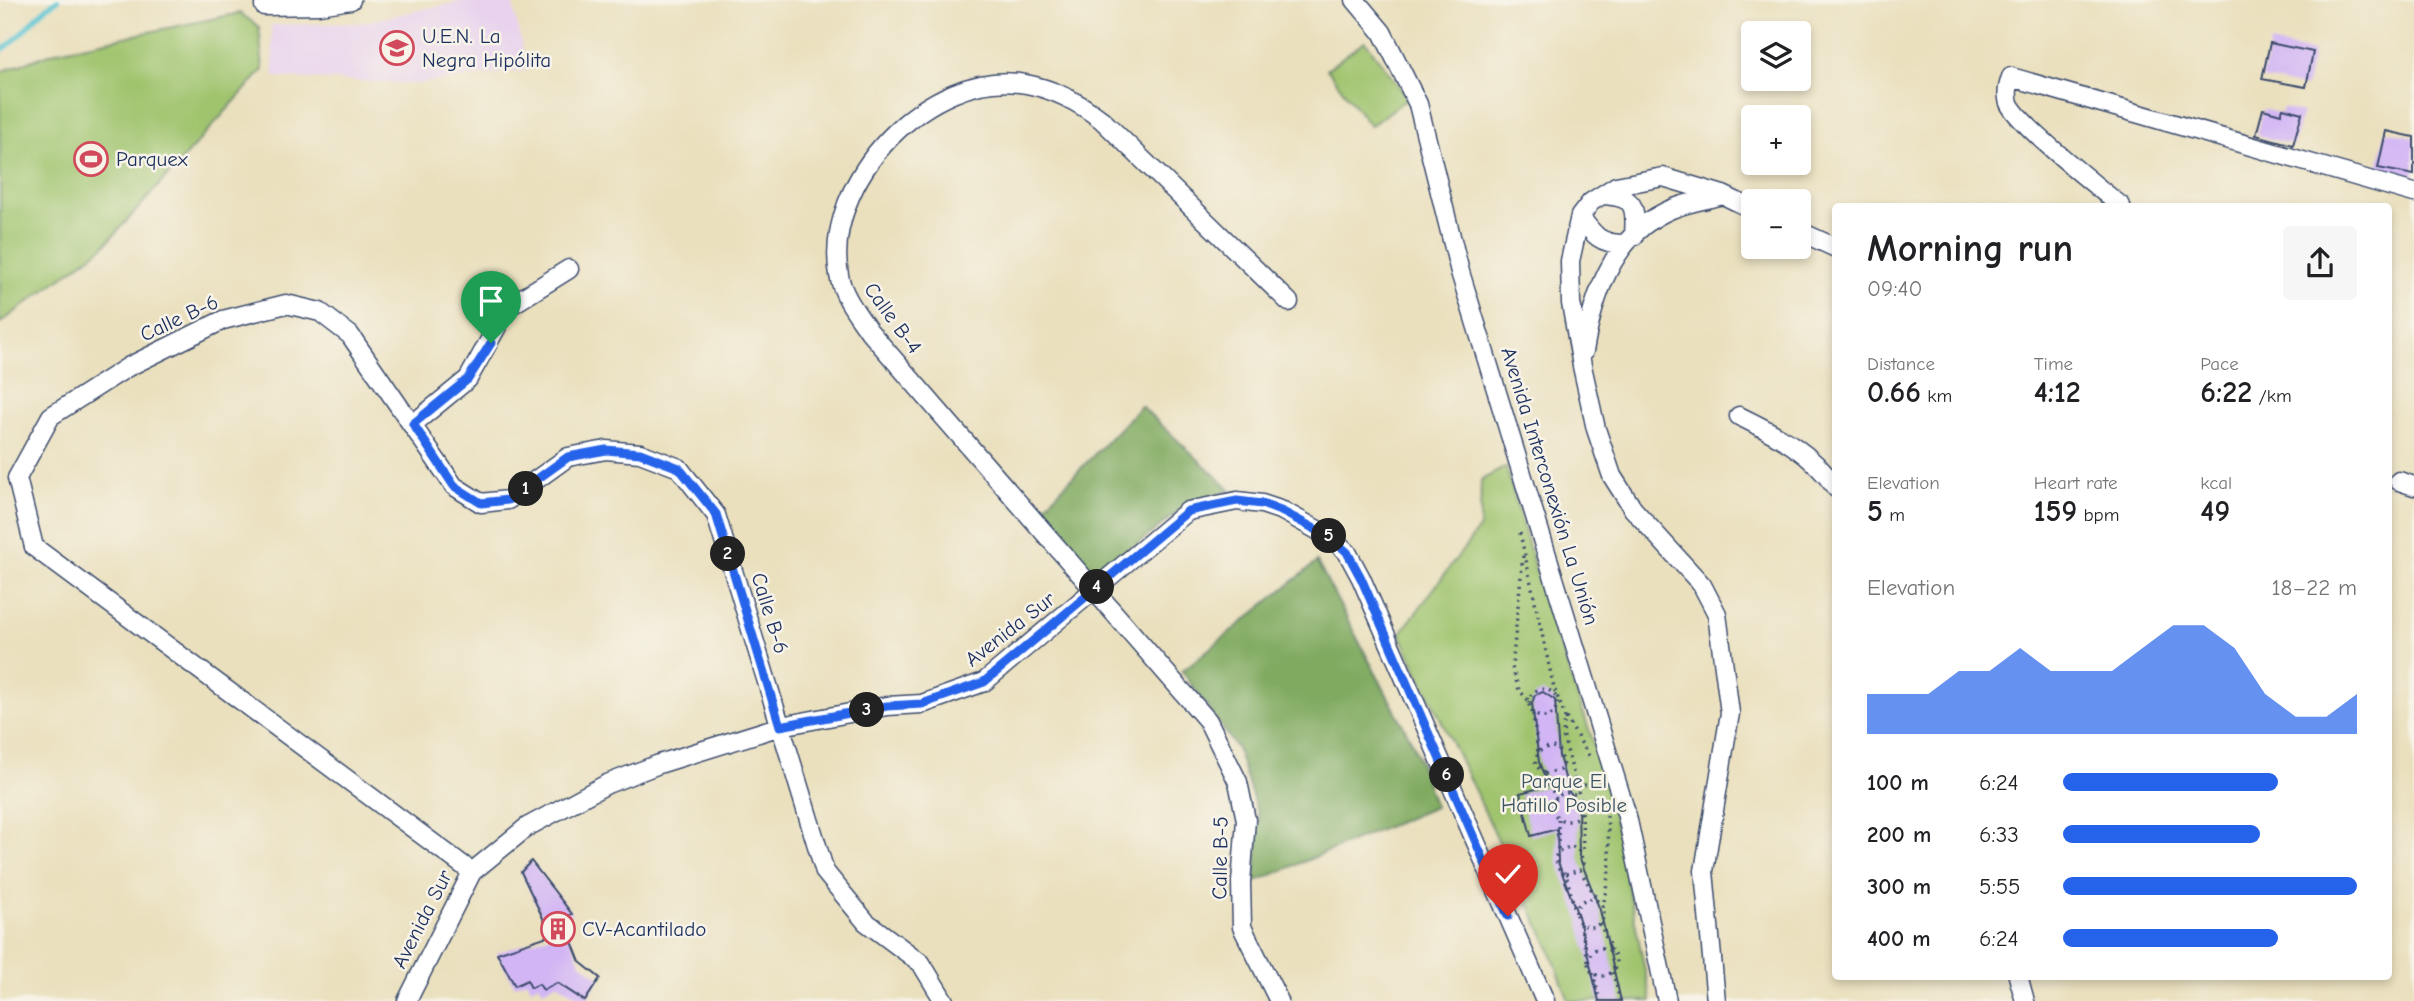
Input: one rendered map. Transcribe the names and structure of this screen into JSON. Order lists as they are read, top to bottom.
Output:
{
  "streets": {
    "street": [
      "Calle B-6",
      "Calle B-4",
      "Avenida Interconexión La Unión",
      "Avenida Sur",
      "Calle B-5"
    ]
  },
  "crossings": [
    ["Calle B-6", "Avenida Sur"],
    ["Calle B-4", "Avenida Sur"],
    ["Calle B-4", "Calle B-5"],
    ["Avenida Sur", "Calle B-5"]
  ],
  "parks": ["Parque El Hatillo Posible"],
  "places": {
    "school or university": ["U.E.N. La Negra Hipólita"],
    "sports": ["Parquex"],
    "building": ["CV-Acantilado"]
  },
  "page": {
    "map_buttons": ["+", "−"],
    "heading": ["Morning run", "09:40"],
    "stats": [
      ["Distance", "0.66 km"],
      ["Time", "4:12"],
      ["Pace", "6:22 /km"],
      ["Elevation", "5 m"],
      ["Heart rate", "159 bpm"],
      ["kcal", "49"]
    ],
    "pins": [
      "1",
      "5",
      "2",
      "4",
      "3",
      "6"
    ],
    "chart": ["Elevation", "18–22 m"],
    "list": [
      {
        "name": "100 m",
        "note": "6:24"
      },
      {
        "name": "200 m",
        "note": "6:33"
      },
      {
        "name": "300 m",
        "note": "5:55"
      },
      {
        "name": "400 m",
        "note": "6:24"
      }
    ]
  }
}
